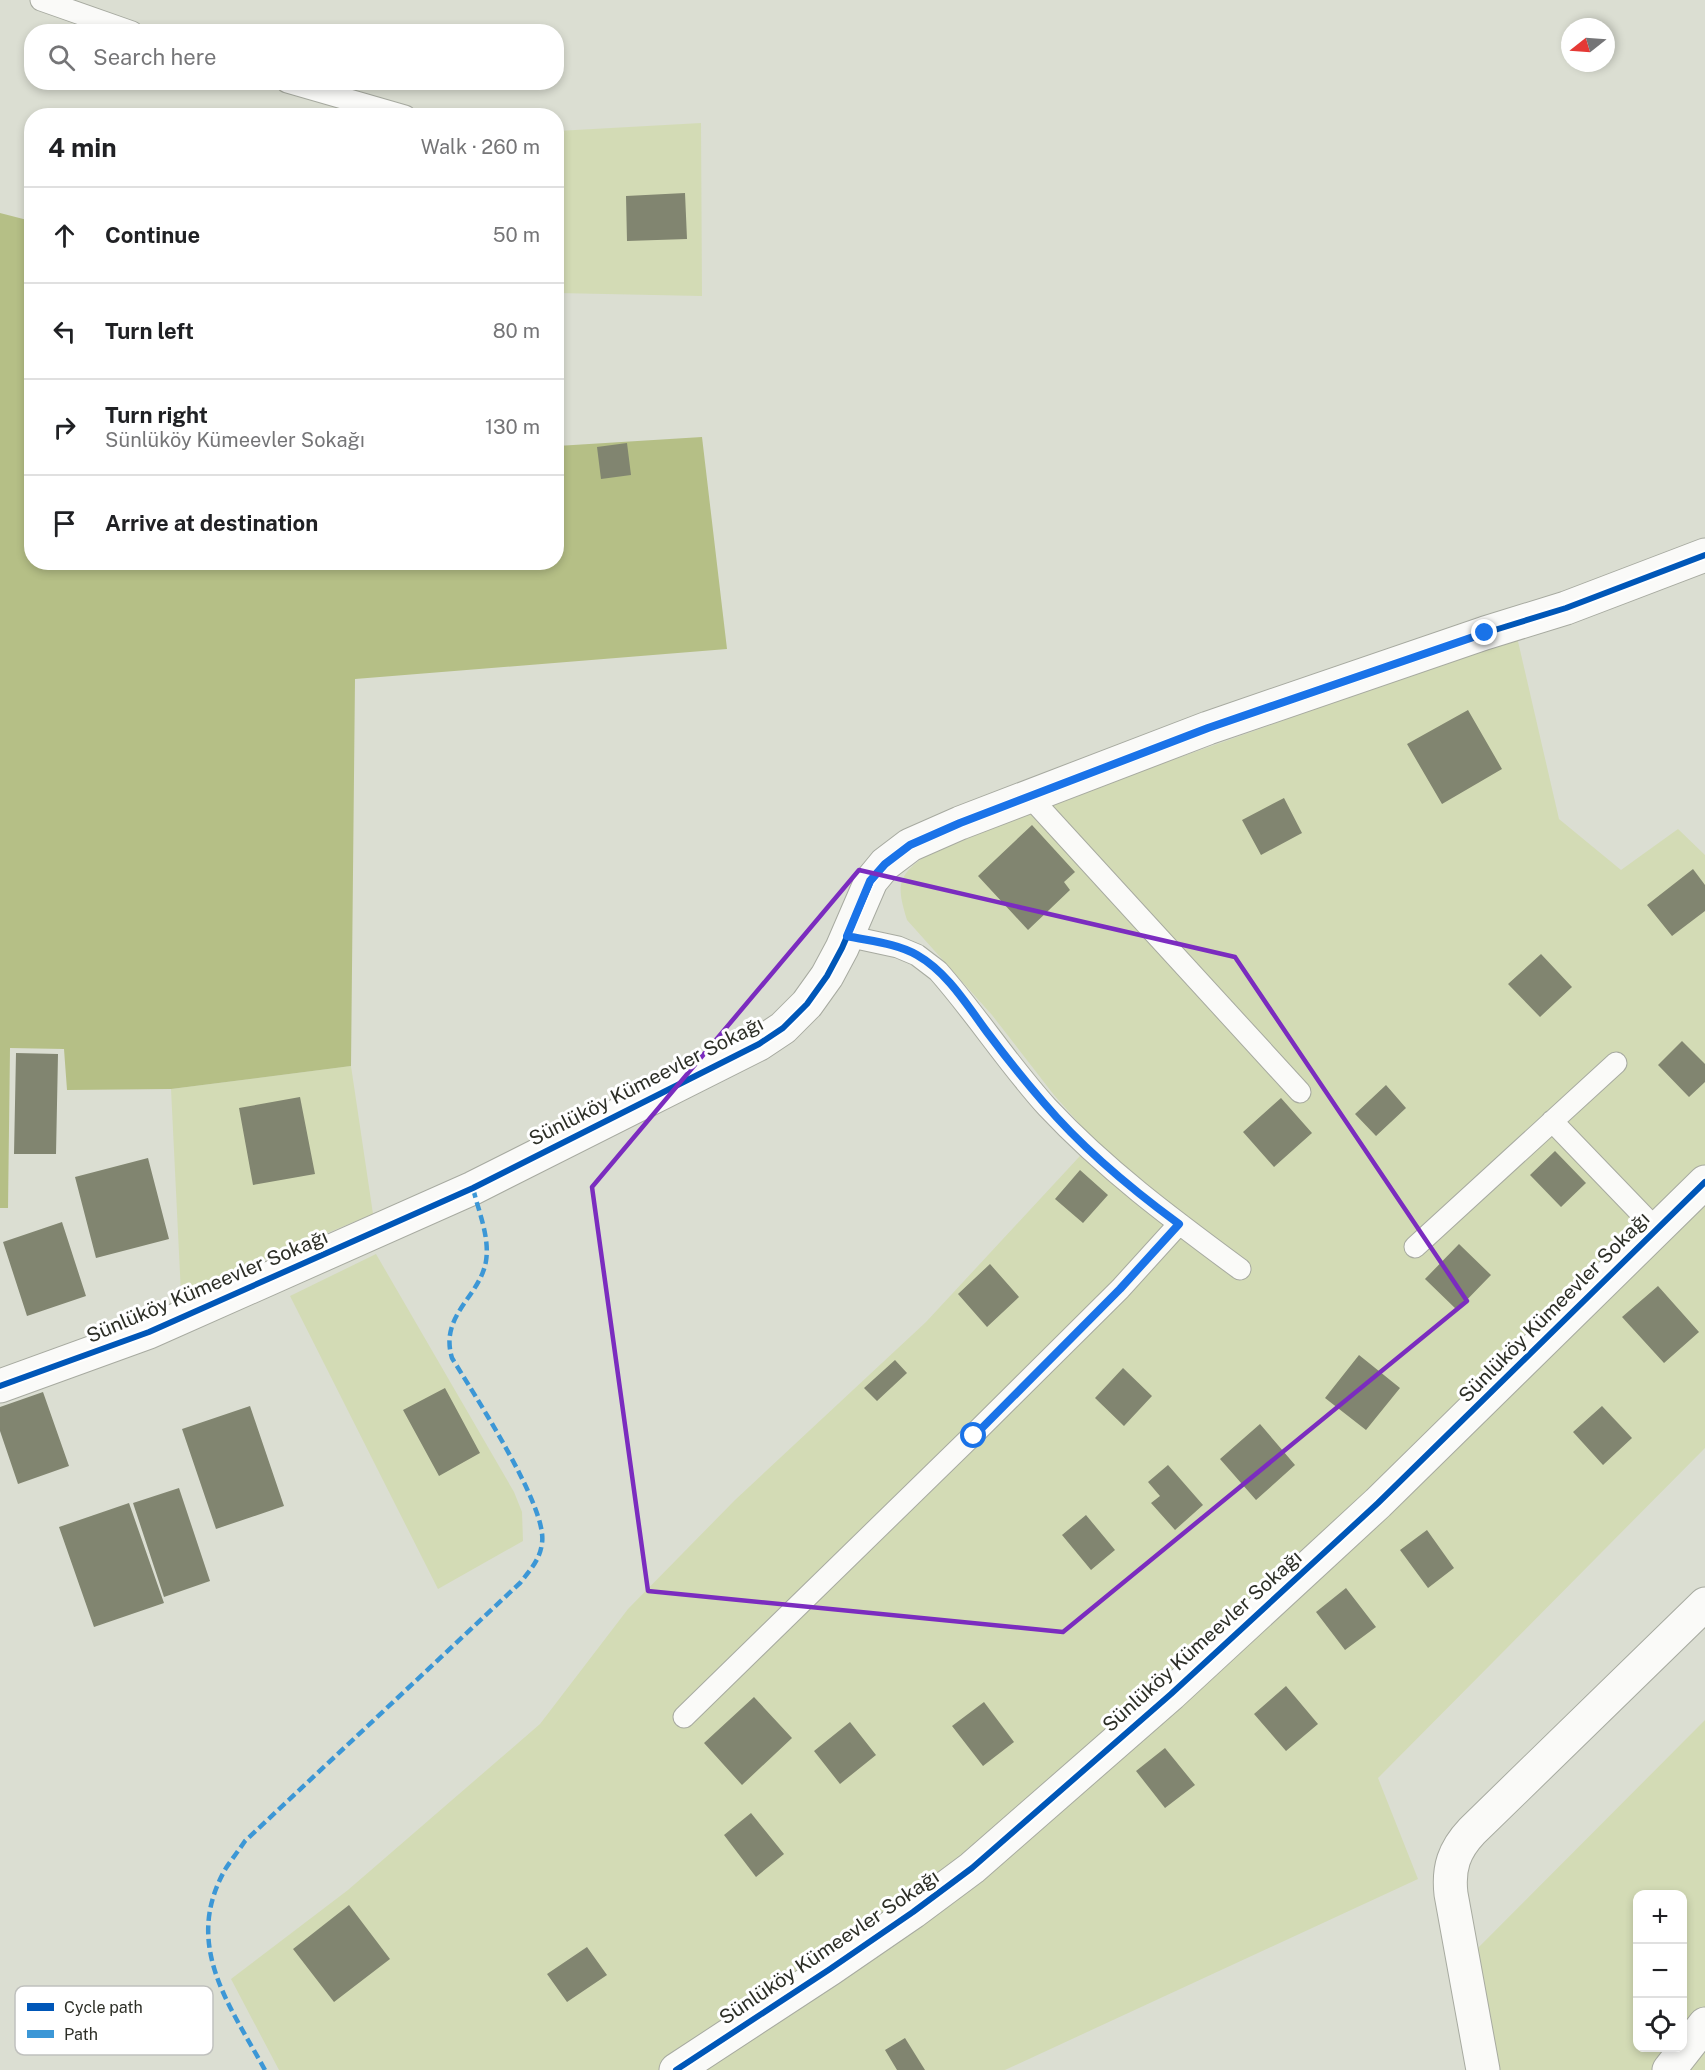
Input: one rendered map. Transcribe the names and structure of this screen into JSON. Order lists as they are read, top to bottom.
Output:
{
  "streets": {
    "street": ["Sünlüköy Kümeevler Sokağı"]
  },
  "legend": ["Cycle path", "Path"],
  "north": "left",
  "page": {
    "search": "Search here",
    "heading": ["4 min", "Walk · 260 m"],
    "list": [
      ["Continue", "50 m"],
      ["Turn left", "80 m"],
      ["Turn right", "Sünlüköy Kümeevler Sokağı", "130 m"],
      "Arrive at destination"
    ],
    "map_buttons": ["+", "−"]
  }
}
